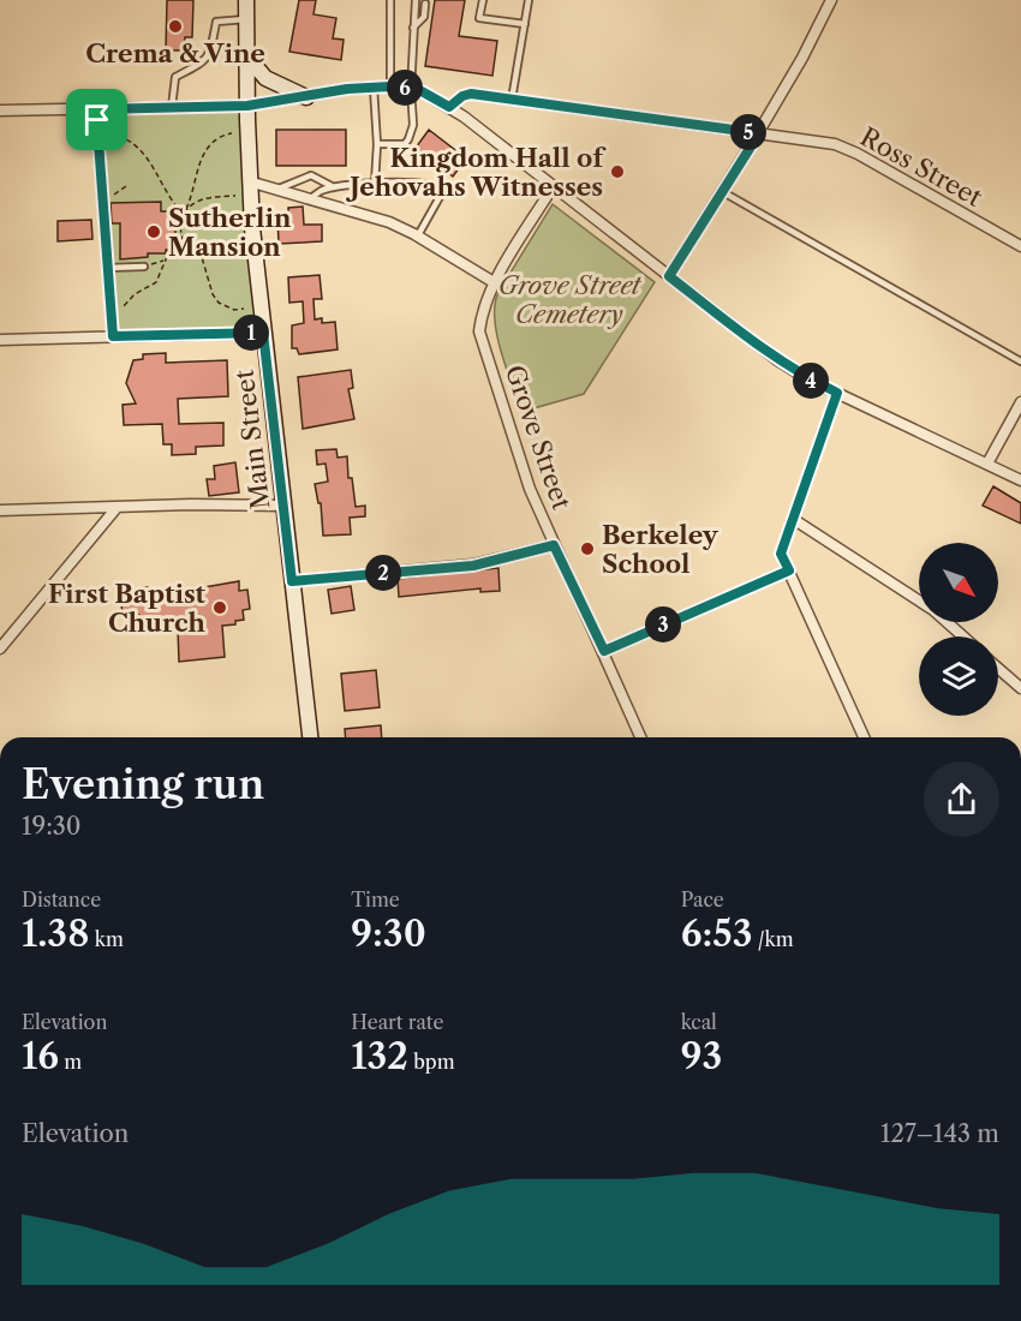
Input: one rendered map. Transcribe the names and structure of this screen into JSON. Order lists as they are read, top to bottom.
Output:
{
  "streets": {
    "main road": ["Main Street"],
    "street": ["Ross Street", "Grove Street"]
  },
  "parks": ["Grove Street Cemetery"],
  "places": [
    "Crema & Vine",
    "Kingdom Hall of Jehovahs Witnesses",
    "Sutherlin Mansion",
    "Berkeley School",
    "First Baptist Church"
  ],
  "north": "bottom right",
  "page": {
    "pins": [
      "6",
      "5",
      "1",
      "4",
      "2",
      "3"
    ],
    "heading": ["Evening run", "19:30"],
    "stats": [
      ["Distance", "1.38 km"],
      ["Time", "9:30"],
      ["Pace", "6:53 /km"],
      ["Elevation", "16 m"],
      ["Heart rate", "132 bpm"],
      ["kcal", "93"]
    ],
    "chart": ["Elevation", "127–143 m"]
  }
}
